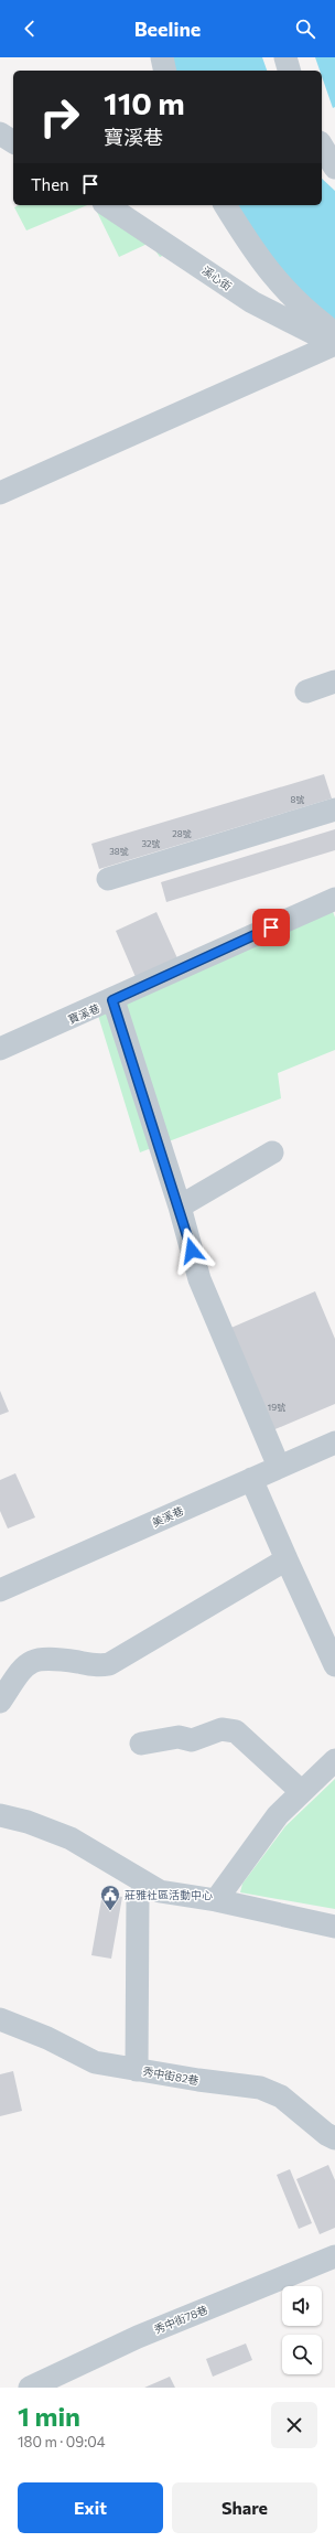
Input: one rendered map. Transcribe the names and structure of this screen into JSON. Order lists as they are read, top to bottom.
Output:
{
  "streets": {
    "street": [
      "溪心街",
      "寶溪巷",
      "美溪巷",
      "秀中街82巷",
      "秀中街78巷"
    ]
  },
  "places": {
    "public building": ["莊雅社區活動中心"]
  },
  "house_numbers": [
    "8號",
    "28號",
    "32號",
    "38號",
    "19號"
  ],
  "page": {
    "header": "Beeline",
    "turn": ["110 m", "寶溪巷"],
    "then": "Then",
    "heading": ["1 min", "180 m · 09:04"],
    "buttons": ["Exit", "Share"]
  }
}
